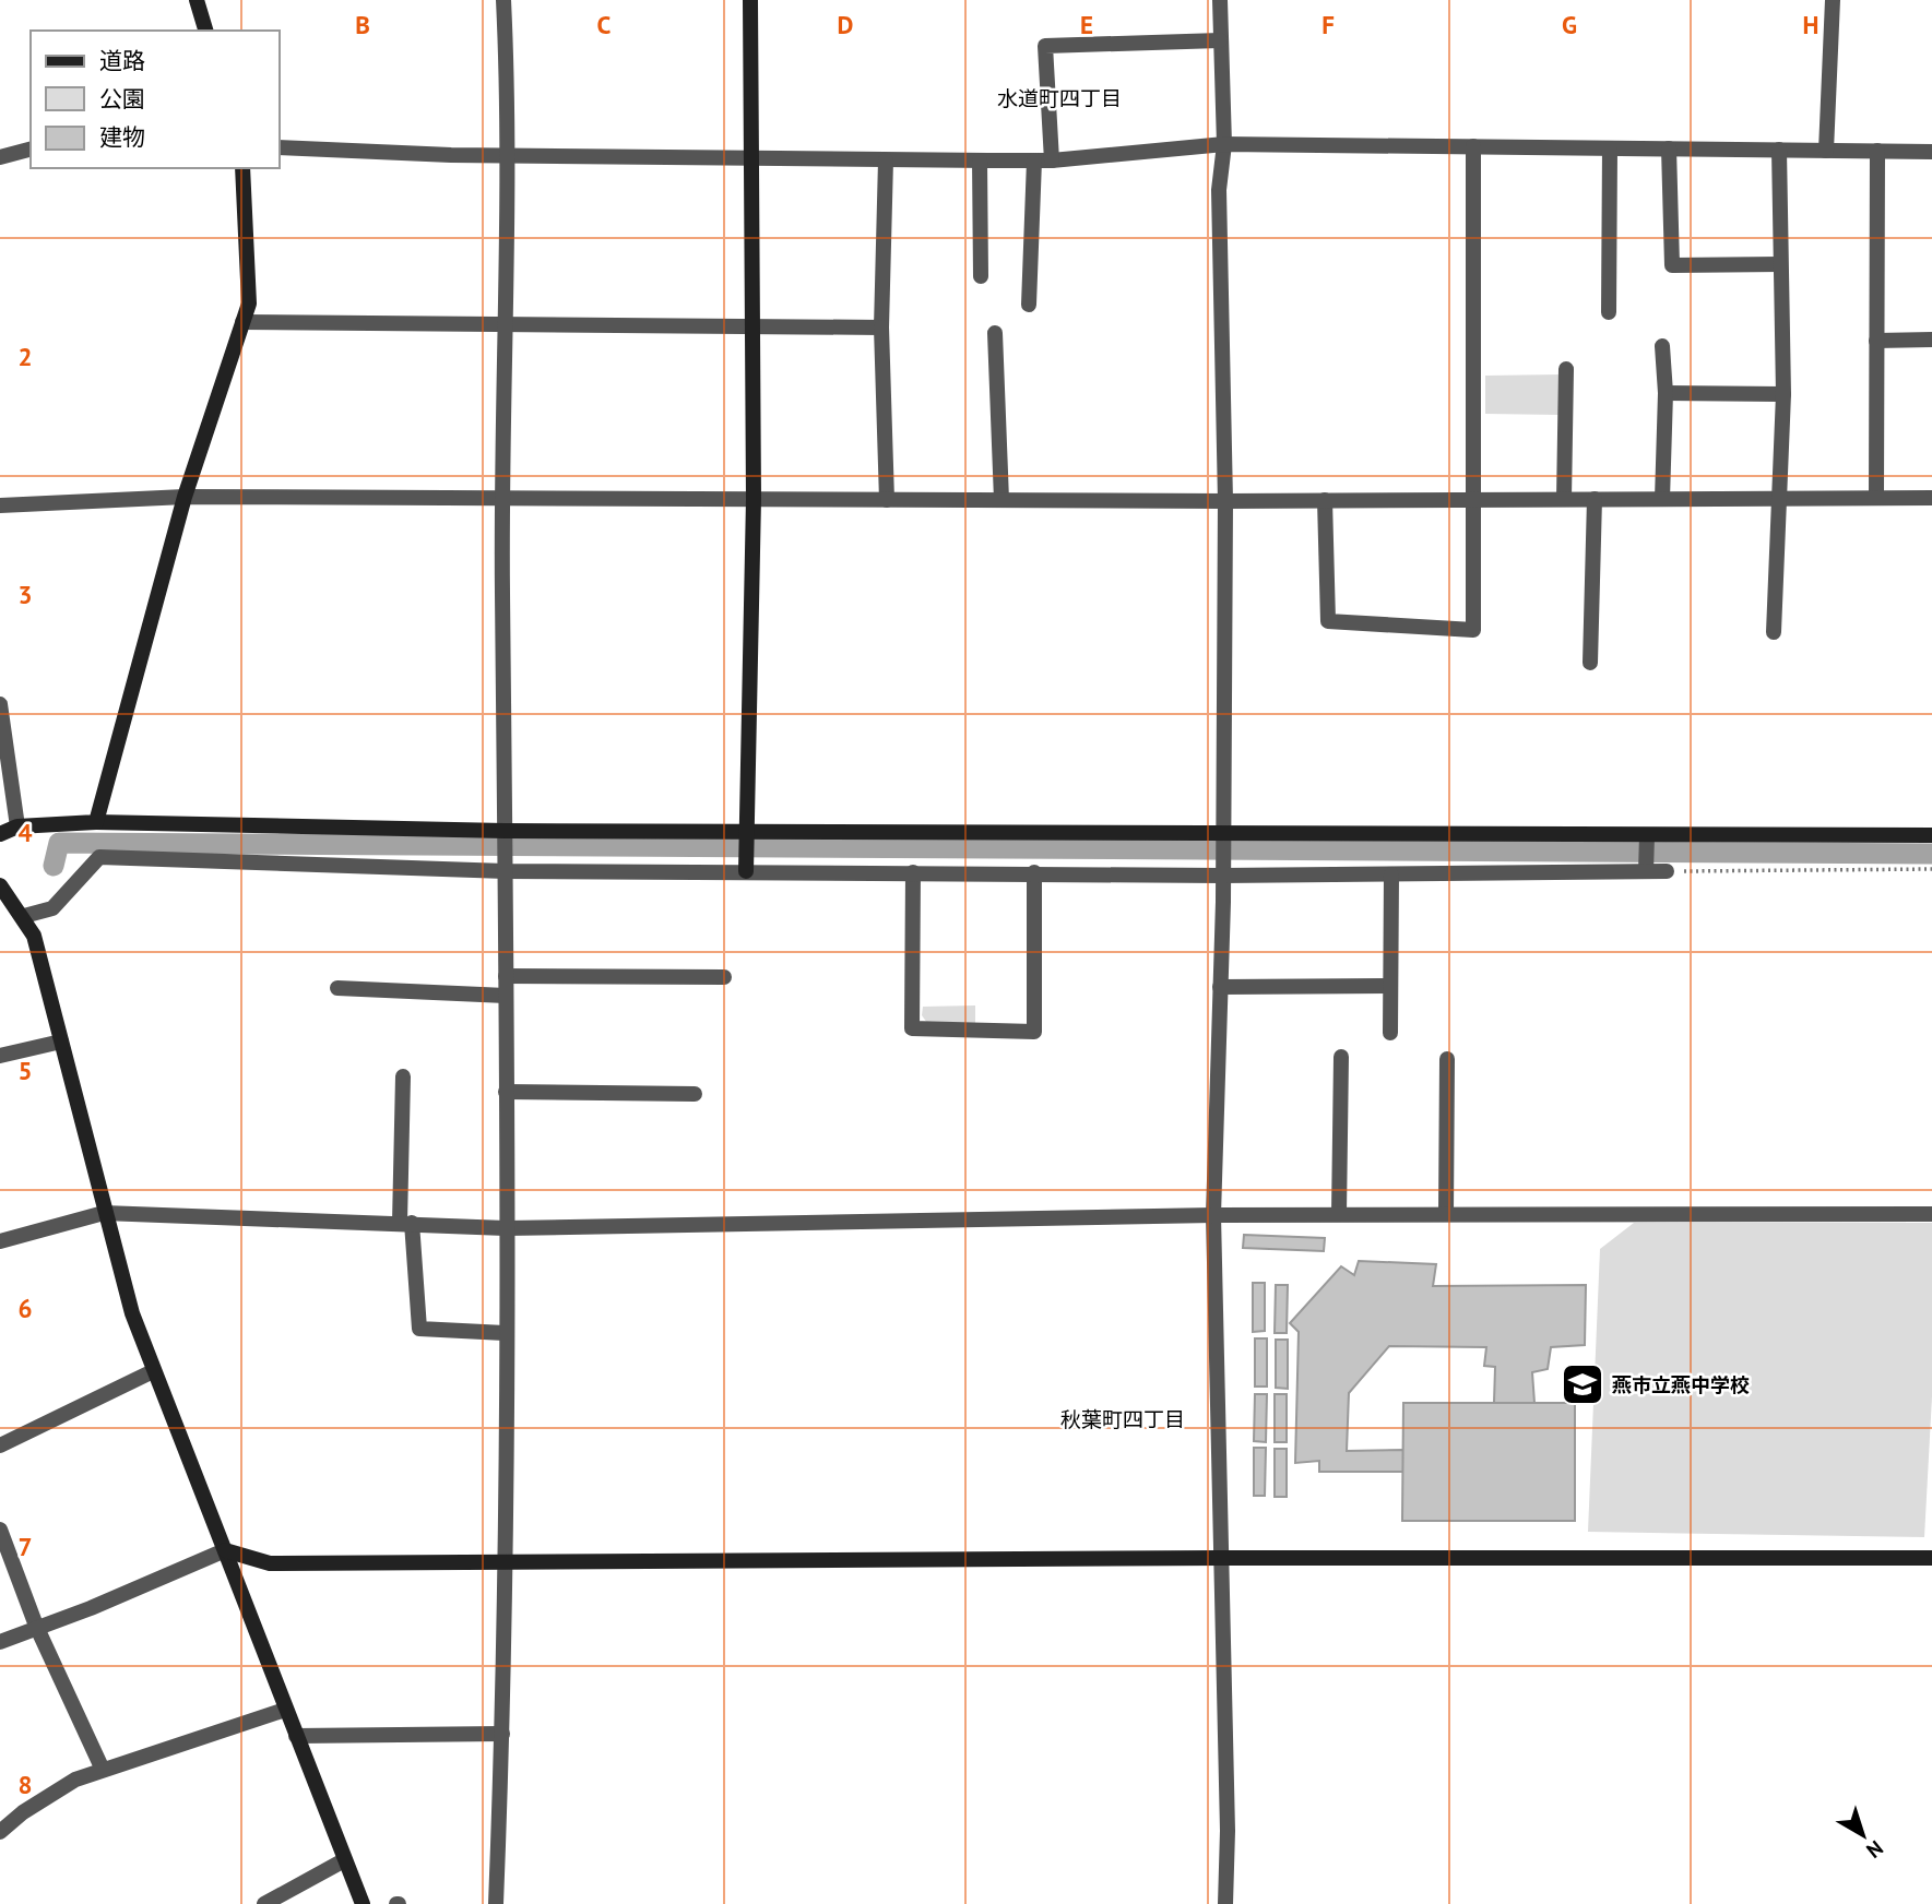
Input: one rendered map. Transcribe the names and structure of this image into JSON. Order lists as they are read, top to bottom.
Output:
{
  "districts": ["水道町四丁目", "秋葉町四丁目"],
  "places": {
    "school or university": ["燕市立燕中学校"]
  },
  "legend": ["道路", "公園", "建物"],
  "north": "bottom right",
  "grid": {
    "columns": [
      "B",
      "C",
      "D",
      "E",
      "F",
      "G",
      "H"
    ],
    "rows": [
      "2",
      "3",
      "4",
      "5",
      "6",
      "7",
      "8"
    ]
  }
}
